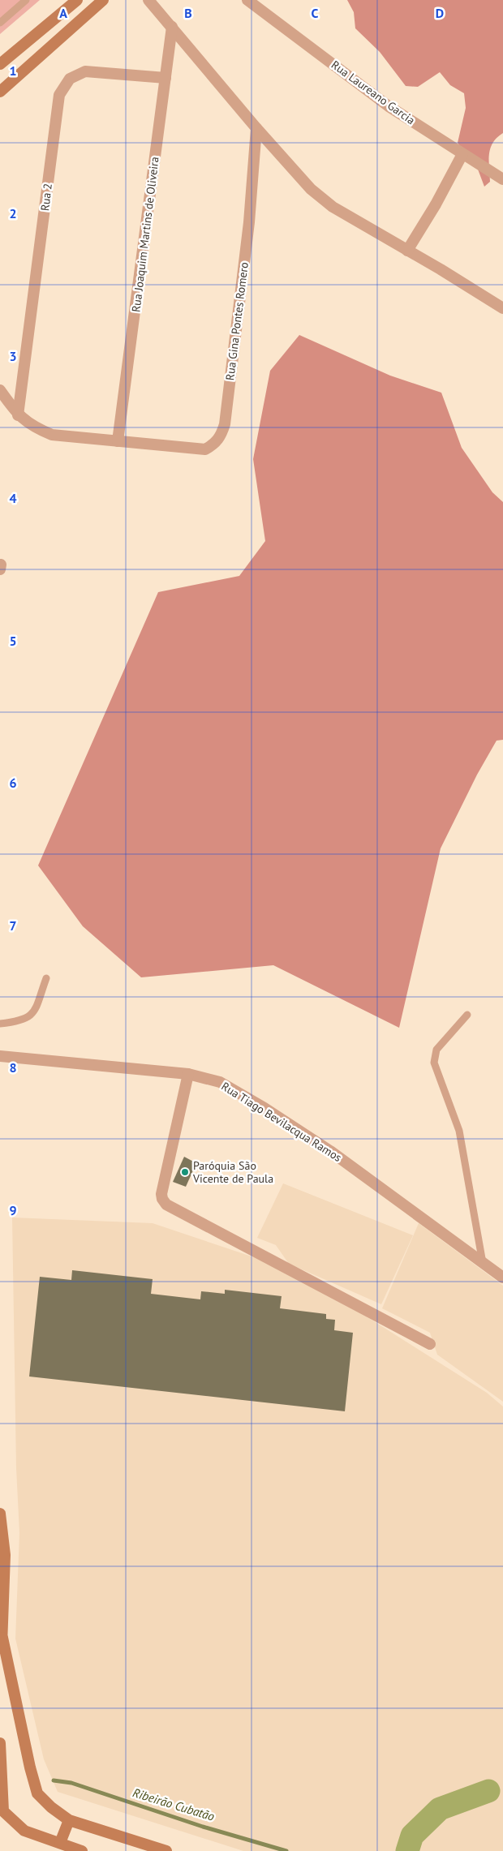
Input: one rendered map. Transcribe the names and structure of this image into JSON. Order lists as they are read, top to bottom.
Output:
{
  "streets": {
    "street": [
      "Rua Laureano Garcia",
      "Rua 2",
      "Rua Joaquim Martins de Oliveira",
      "Rua Gina Pontes Romero",
      "Rua Tiago Bevilacqua Ramos"
    ]
  },
  "crossings": [
    ["Rua 2", "Rua Joaquim Martins de Oliveira"],
    ["Rua 2", "Rua Gina Pontes Romero"],
    ["Rua Joaquim Martins de Oliveira", "Rua Gina Pontes Romero"]
  ],
  "water": ["Ribeirão Cubatão"],
  "places": ["Paróquia São Vicente de Paula"],
  "grid": {
    "columns": [
      "A",
      "B",
      "C",
      "D"
    ],
    "rows": [
      "1",
      "2",
      "3",
      "4",
      "5",
      "6",
      "7",
      "8",
      "9"
    ]
  }
}
